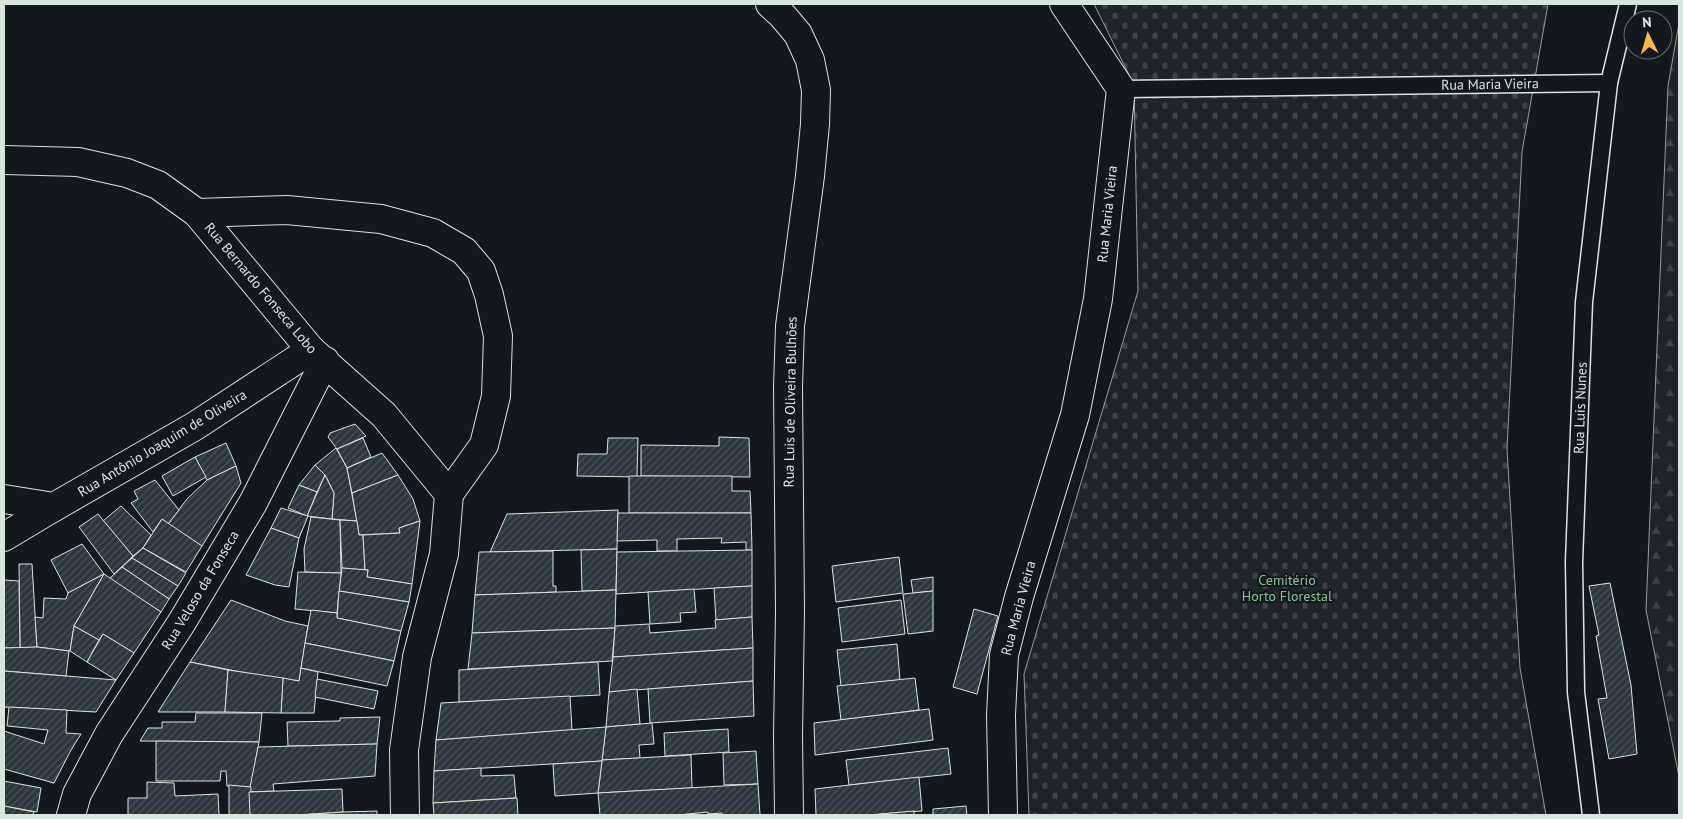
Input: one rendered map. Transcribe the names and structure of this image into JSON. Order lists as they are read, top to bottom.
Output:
{
  "streets": {
    "street": [
      "Rua Maria Vieira",
      "Rua Bernardo Fonseca Lobo",
      "Rua Luis de Oliveira Bulhões",
      "Rua Antônio Joaquim de Oliveira",
      "Rua Veloso da Fonseca"
    ],
    "lane": ["Rua Luis Nunes"]
  },
  "crossings": [
    ["Rua Maria Vieira", "Rua Luis Nunes"],
    ["Rua Bernardo Fonseca Lobo", "Rua Antônio Joaquim de Oliveira"],
    ["Rua Bernardo Fonseca Lobo", "Rua Veloso da Fonseca"],
    ["Rua Antônio Joaquim de Oliveira", "Rua Veloso da Fonseca"]
  ],
  "parks": ["Cemitério Horto Florestal"],
  "north": "top"
}
